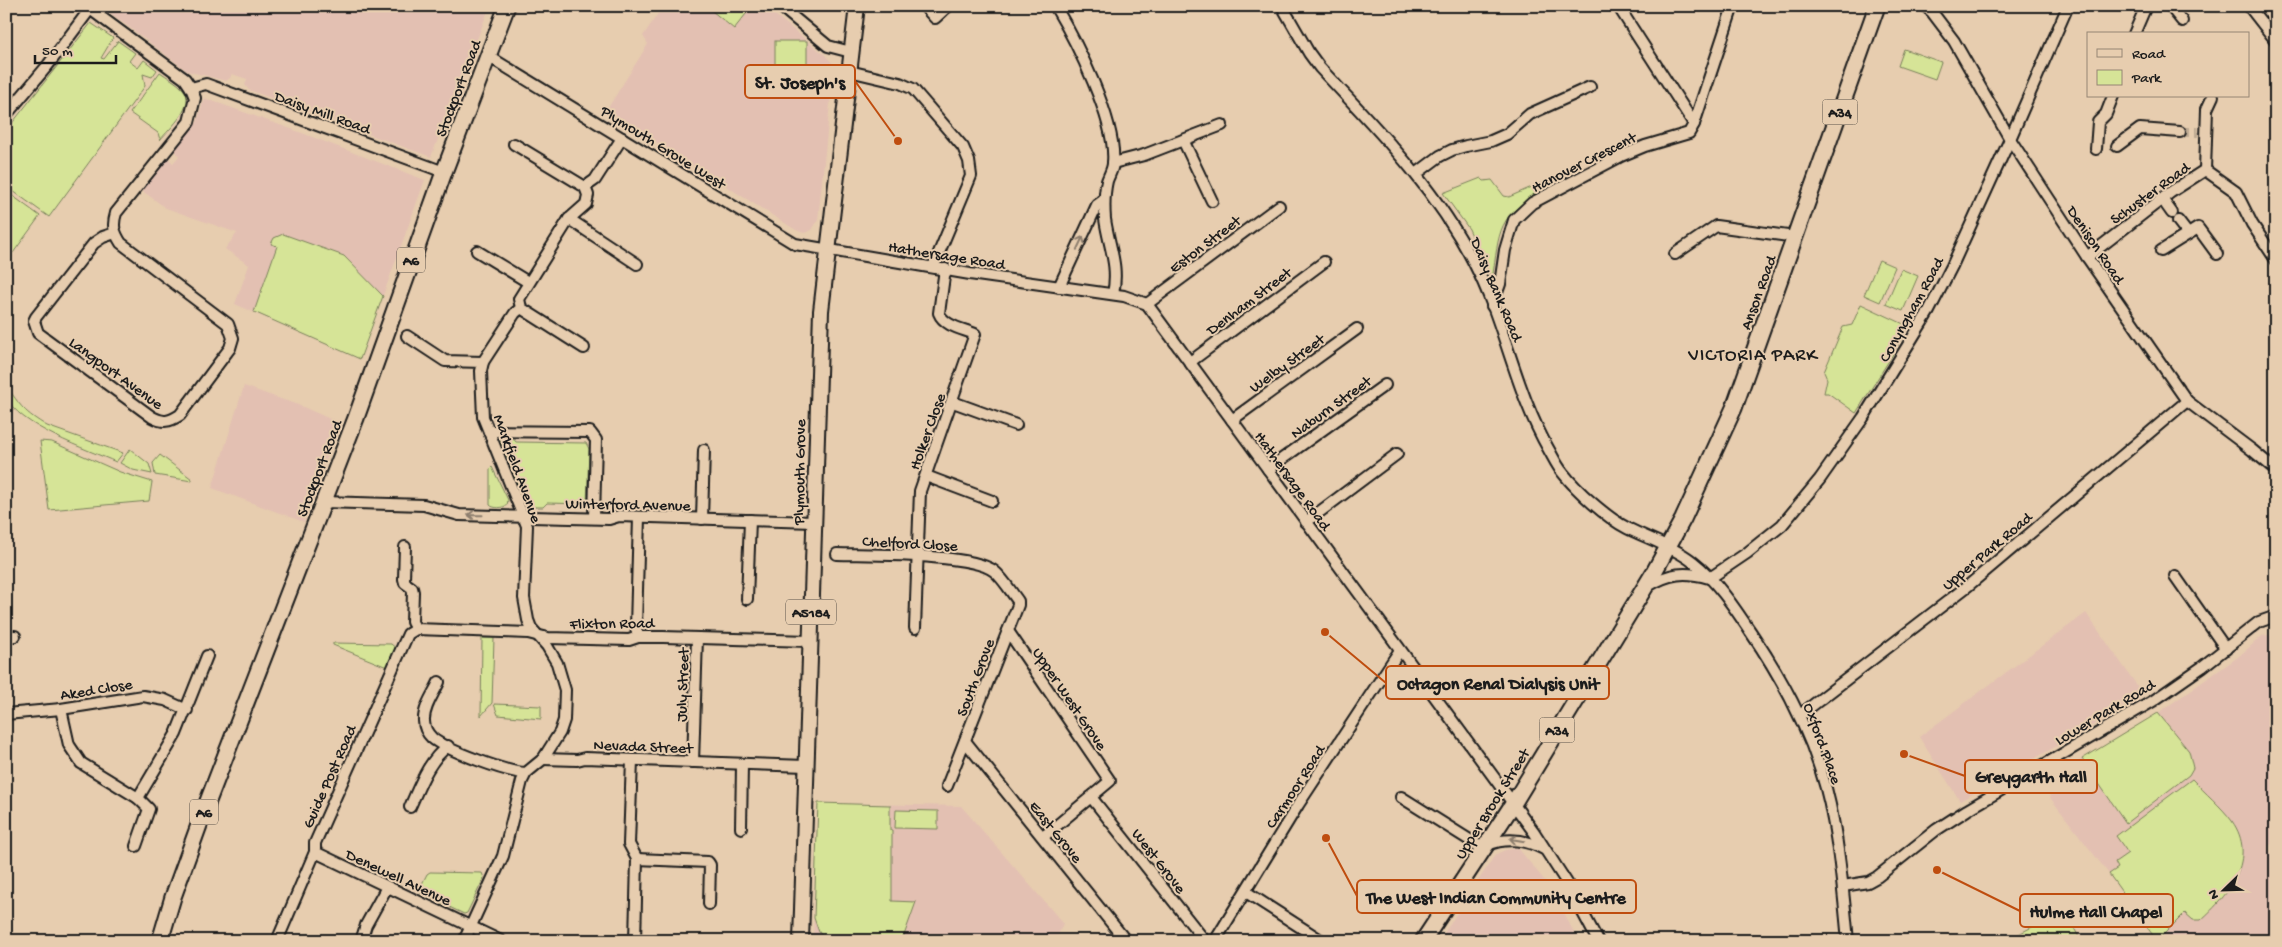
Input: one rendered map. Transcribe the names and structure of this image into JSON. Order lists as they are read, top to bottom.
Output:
{
  "streets": {
    "highway": [
      "Stockport Road",
      "A34",
      "A6",
      "Anson Road",
      "Upper Brook Street"
    ],
    "main road": ["Plymouth Grove", "A5184"],
    "street": [
      "Daisy Mill Road",
      "Plymouth Grove West",
      "Hanover Crescent",
      "Schuster Road",
      "Eston Street",
      "Denison Road",
      "Hathersage Road",
      "Daisy Bank Road",
      "Denham Street",
      "Conyngham Road",
      "Welby Street",
      "Langport Avenue",
      "Naburn Street",
      "Holker Close",
      "Markfield Avenue",
      "Winterford Avenue",
      "Chelford Close",
      "Upper Park Road",
      "Flixton Road",
      "South Grove",
      "July Street",
      "Aked Close",
      "Upper West Grove",
      "Lower Park Road",
      "Oxford Place",
      "Nevada Street",
      "Guide Post Road",
      "Carmoor Road",
      "East Grove",
      "West Grove",
      "Denewell Avenue"
    ]
  },
  "crossings": [
    ["Stockport Road", "Daisy Mill Road"],
    ["Stockport Road", "Plymouth Grove West"],
    ["Stockport Road", "Winterford Avenue"],
    ["Plymouth Grove West", "Hathersage Road"],
    ["Plymouth Grove West", "Plymouth Grove"],
    ["Hanover Crescent", "Daisy Bank Road"],
    ["Schuster Road", "Denison Road"],
    ["Eston Street", "Hathersage Road"],
    ["Denison Road", "Conyngham Road"],
    ["Denison Road", "Upper Park Road"],
    ["Hathersage Road", "Denham Street"],
    ["Hathersage Road", "Welby Street"],
    ["Hathersage Road", "Naburn Street"],
    ["Hathersage Road", "Holker Close"],
    ["Hathersage Road", "Plymouth Grove"],
    ["Hathersage Road", "Carmoor Road"],
    ["Hathersage Road", "Upper Brook Street"],
    ["Daisy Bank Road", "Anson Road"],
    ["Daisy Bank Road", "Oxford Place"],
    ["Anson Road", "Oxford Place"],
    ["Anson Road", "Upper Brook Street"],
    ["Conyngham Road", "Oxford Place"],
    ["Holker Close", "Chelford Close"],
    ["Markfield Avenue", "Winterford Avenue"],
    ["Markfield Avenue", "Flixton Road"],
    ["Markfield Avenue", "Nevada Street"],
    ["Plymouth Grove", "Winterford Avenue"],
    ["Plymouth Grove", "Flixton Road"],
    ["Plymouth Grove", "Nevada Street"],
    ["Chelford Close", "South Grove"],
    ["Upper Park Road", "Oxford Place"],
    ["Flixton Road", "July Street"],
    ["Flixton Road", "Guide Post Road"],
    ["South Grove", "Upper West Grove"],
    ["South Grove", "East Grove"],
    ["July Street", "Nevada Street"],
    ["Upper West Grove", "West Grove"],
    ["Lower Park Road", "Oxford Place"],
    ["Guide Post Road", "Denewell Avenue"]
  ],
  "one_way": ["Winterford Avenue"],
  "districts": ["VICTORIA PARK"],
  "places": [
    "St. Joseph's",
    "Octagon Renal Dialysis Unit",
    "Greygarth Hall",
    "The West Indian Community Centre",
    "Hulme Hall Chapel"
  ],
  "legend": ["Road", "Park"],
  "scale_bar": "50 m",
  "north": "bottom left"
}
